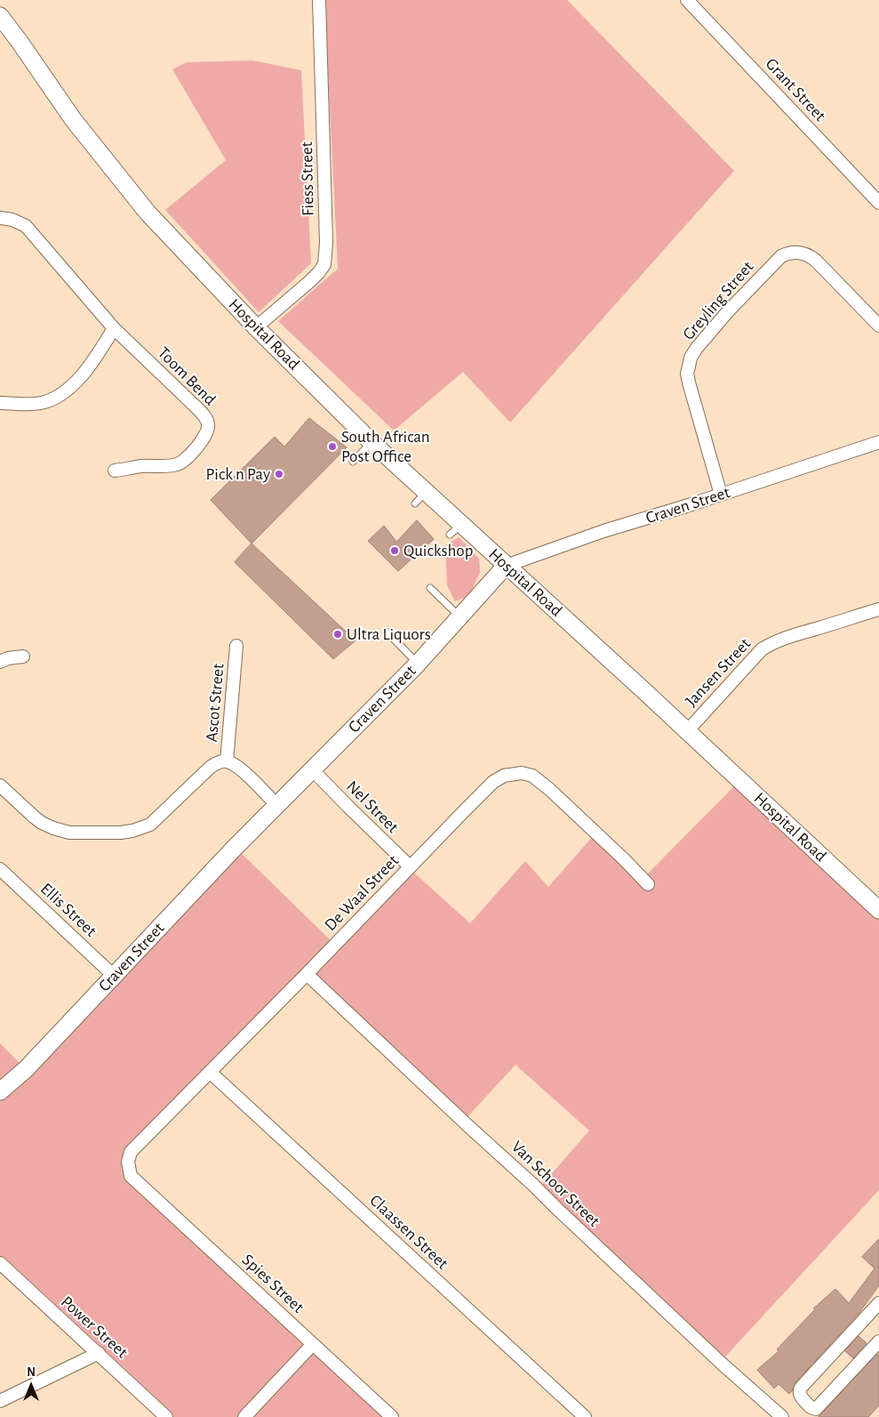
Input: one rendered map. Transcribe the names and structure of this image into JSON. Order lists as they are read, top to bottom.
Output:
{
  "streets": {
    "main road": ["Hospital Road", "Craven Street"],
    "street": [
      "Grant Street",
      "Fiess Street",
      "Greyling Street",
      "Toom Bend",
      "Jansen Street",
      "Ascot Street",
      "Nel Street",
      "De Waal Street",
      "Ellis Street",
      "Van Schoor Street",
      "Claassen Street",
      "Spies Street",
      "Power Street"
    ]
  },
  "crossings": [
    ["Fiess Street", "Hospital Road"],
    ["Greyling Street", "Craven Street"],
    ["Hospital Road", "Craven Street"],
    ["Hospital Road", "Jansen Street"],
    ["Craven Street", "Nel Street"],
    ["Craven Street", "Ellis Street"],
    ["Nel Street", "De Waal Street"],
    ["De Waal Street", "Van Schoor Street"],
    ["De Waal Street", "Claassen Street"],
    ["De Waal Street", "Spies Street"]
  ],
  "places": [
    "South African Post Office",
    "Pick n Pay",
    "Quickshop",
    "Ultra Liquors"
  ],
  "north": "top"
}
